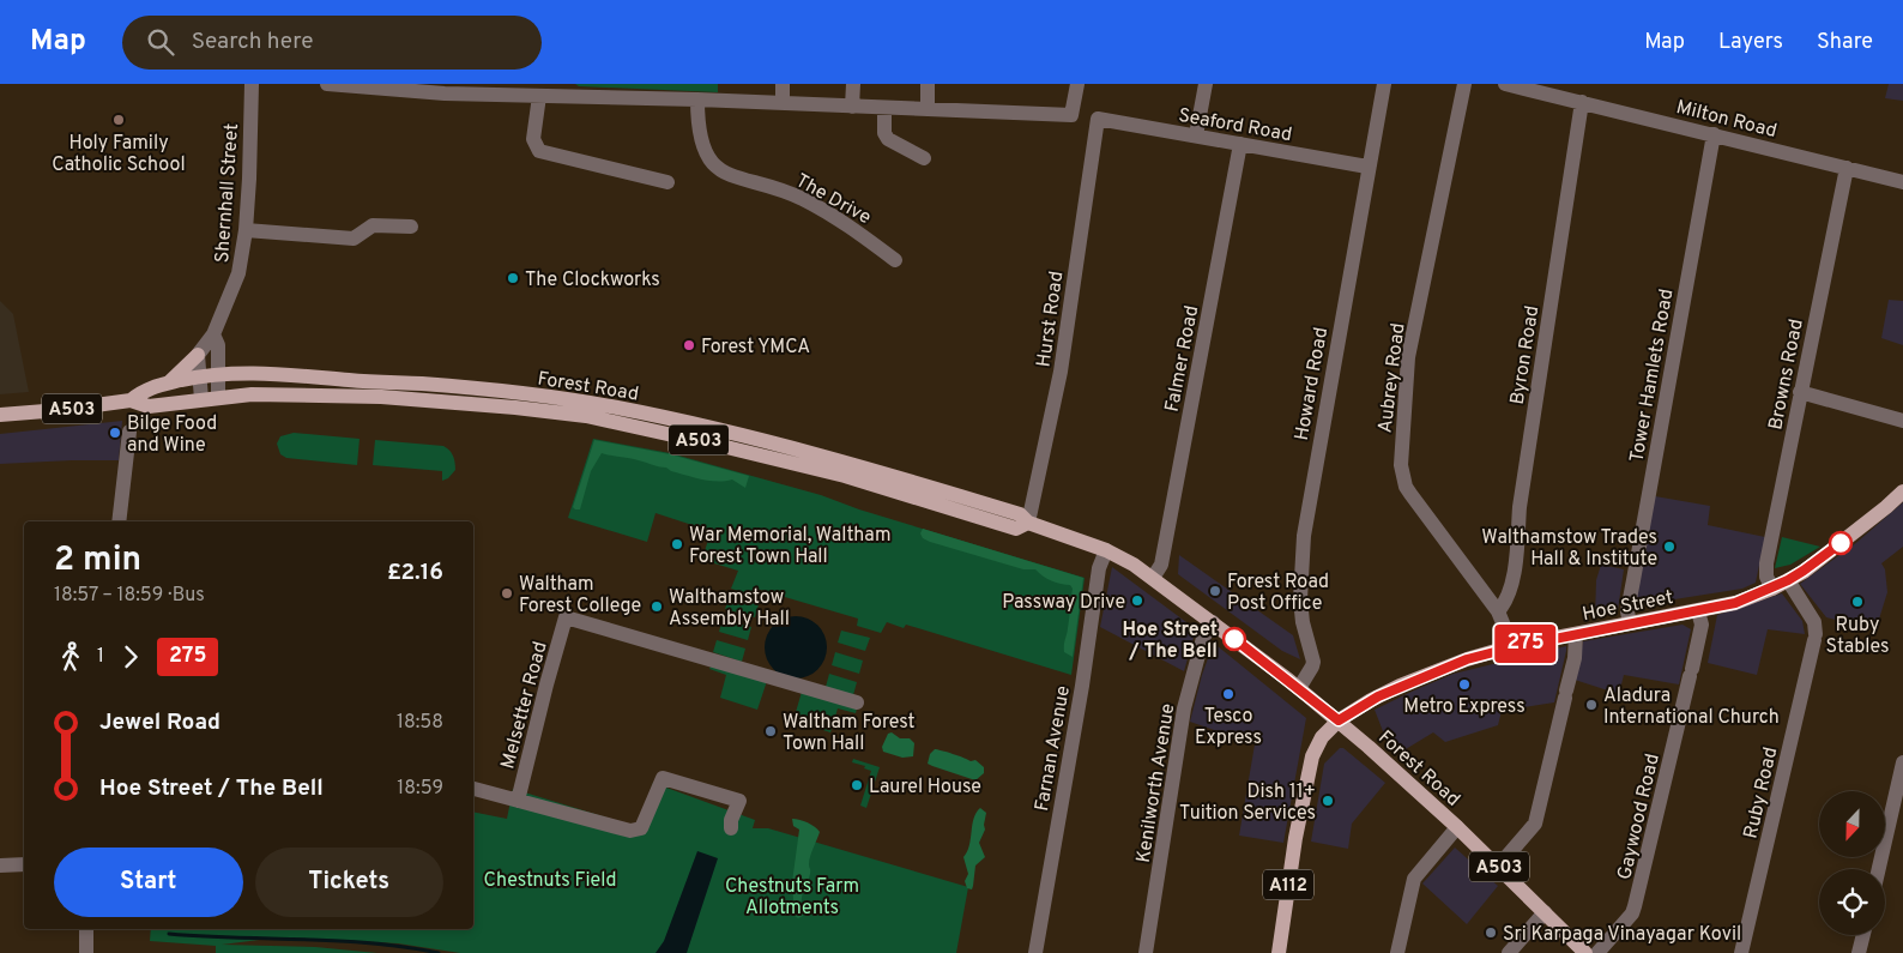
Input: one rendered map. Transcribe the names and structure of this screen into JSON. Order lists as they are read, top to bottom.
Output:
{
  "streets": {
    "main road": [
      "Forest Road",
      "A503",
      "Hoe Street",
      "A112"
    ],
    "street": [
      "Milton Road",
      "Seaford Road",
      "Shernhall Street",
      "The Drive",
      "Hurst Road",
      "Byron Road",
      "Falmer Road",
      "Browns Road",
      "Tower Hamlets Road",
      "Aubrey Road",
      "Howard Road",
      "Melsetter Road",
      "Farnan Avenue",
      "Kenilworth Avenue",
      "Ruby Road",
      "Gaywood Road"
    ]
  },
  "crossings": [
    ["Milton Road", "Byron Road"],
    ["Milton Road", "Browns Road"],
    ["Milton Road", "Tower Hamlets Road"],
    ["Seaford Road", "Hurst Road"],
    ["Seaford Road", "Falmer Road"],
    ["Seaford Road", "Howard Road"],
    ["Hurst Road", "Forest Road"],
    ["Byron Road", "Aubrey Road"],
    ["Falmer Road", "Forest Road"],
    ["Browns Road", "Hoe Street"],
    ["Tower Hamlets Road", "Hoe Street"],
    ["Aubrey Road", "Hoe Street"],
    ["Howard Road", "Forest Road"],
    ["Forest Road", "Hoe Street"],
    ["Forest Road", "Farnan Avenue"],
    ["Forest Road", "Kenilworth Avenue"],
    ["Forest Road", "A112"],
    ["Hoe Street", "Ruby Road"],
    ["Hoe Street", "Gaywood Road"],
    ["Hoe Street", "A112"]
  ],
  "parks": ["Chestnuts Field", "Chestnuts Farm Allotments"],
  "places": [
    "Holy Family Catholic School",
    "The Clockworks",
    "Forest YMCA",
    "Bilge Food and Wine",
    "War Memorial, Waltham Forest Town Hall",
    "Walthamstow Trades Hall & Institute",
    "Forest Road Post Office",
    "Waltham Forest College",
    "Passway Drive",
    "Ruby Stables",
    "Walthamstow Assembly Hall",
    "Hoe Street / The Bell",
    "Metro Express",
    "Tesco Express",
    "Aladura International Church",
    "Waltham Forest Town Hall",
    "Laurel House",
    "Dish 11+ Tuition Services",
    "Sri Karpaga Vinayagar Kovil"
  ],
  "lines": ["bus line 275"],
  "north": "bottom",
  "page": {
    "header": "Map",
    "search": "Search here",
    "nav": ["Map", "Layers", "Share"],
    "on_map": "275",
    "heading": ["2 min", "18:57 – 18:59 · Bus", "£2.16"],
    "legs": ["1", "275"],
    "list": [
      {
        "name": "Jewel Road",
        "value": "18:58"
      },
      {
        "name": "Hoe Street / The Bell",
        "value": "18:59"
      }
    ],
    "buttons": ["Start", "Tickets"]
  }
}
